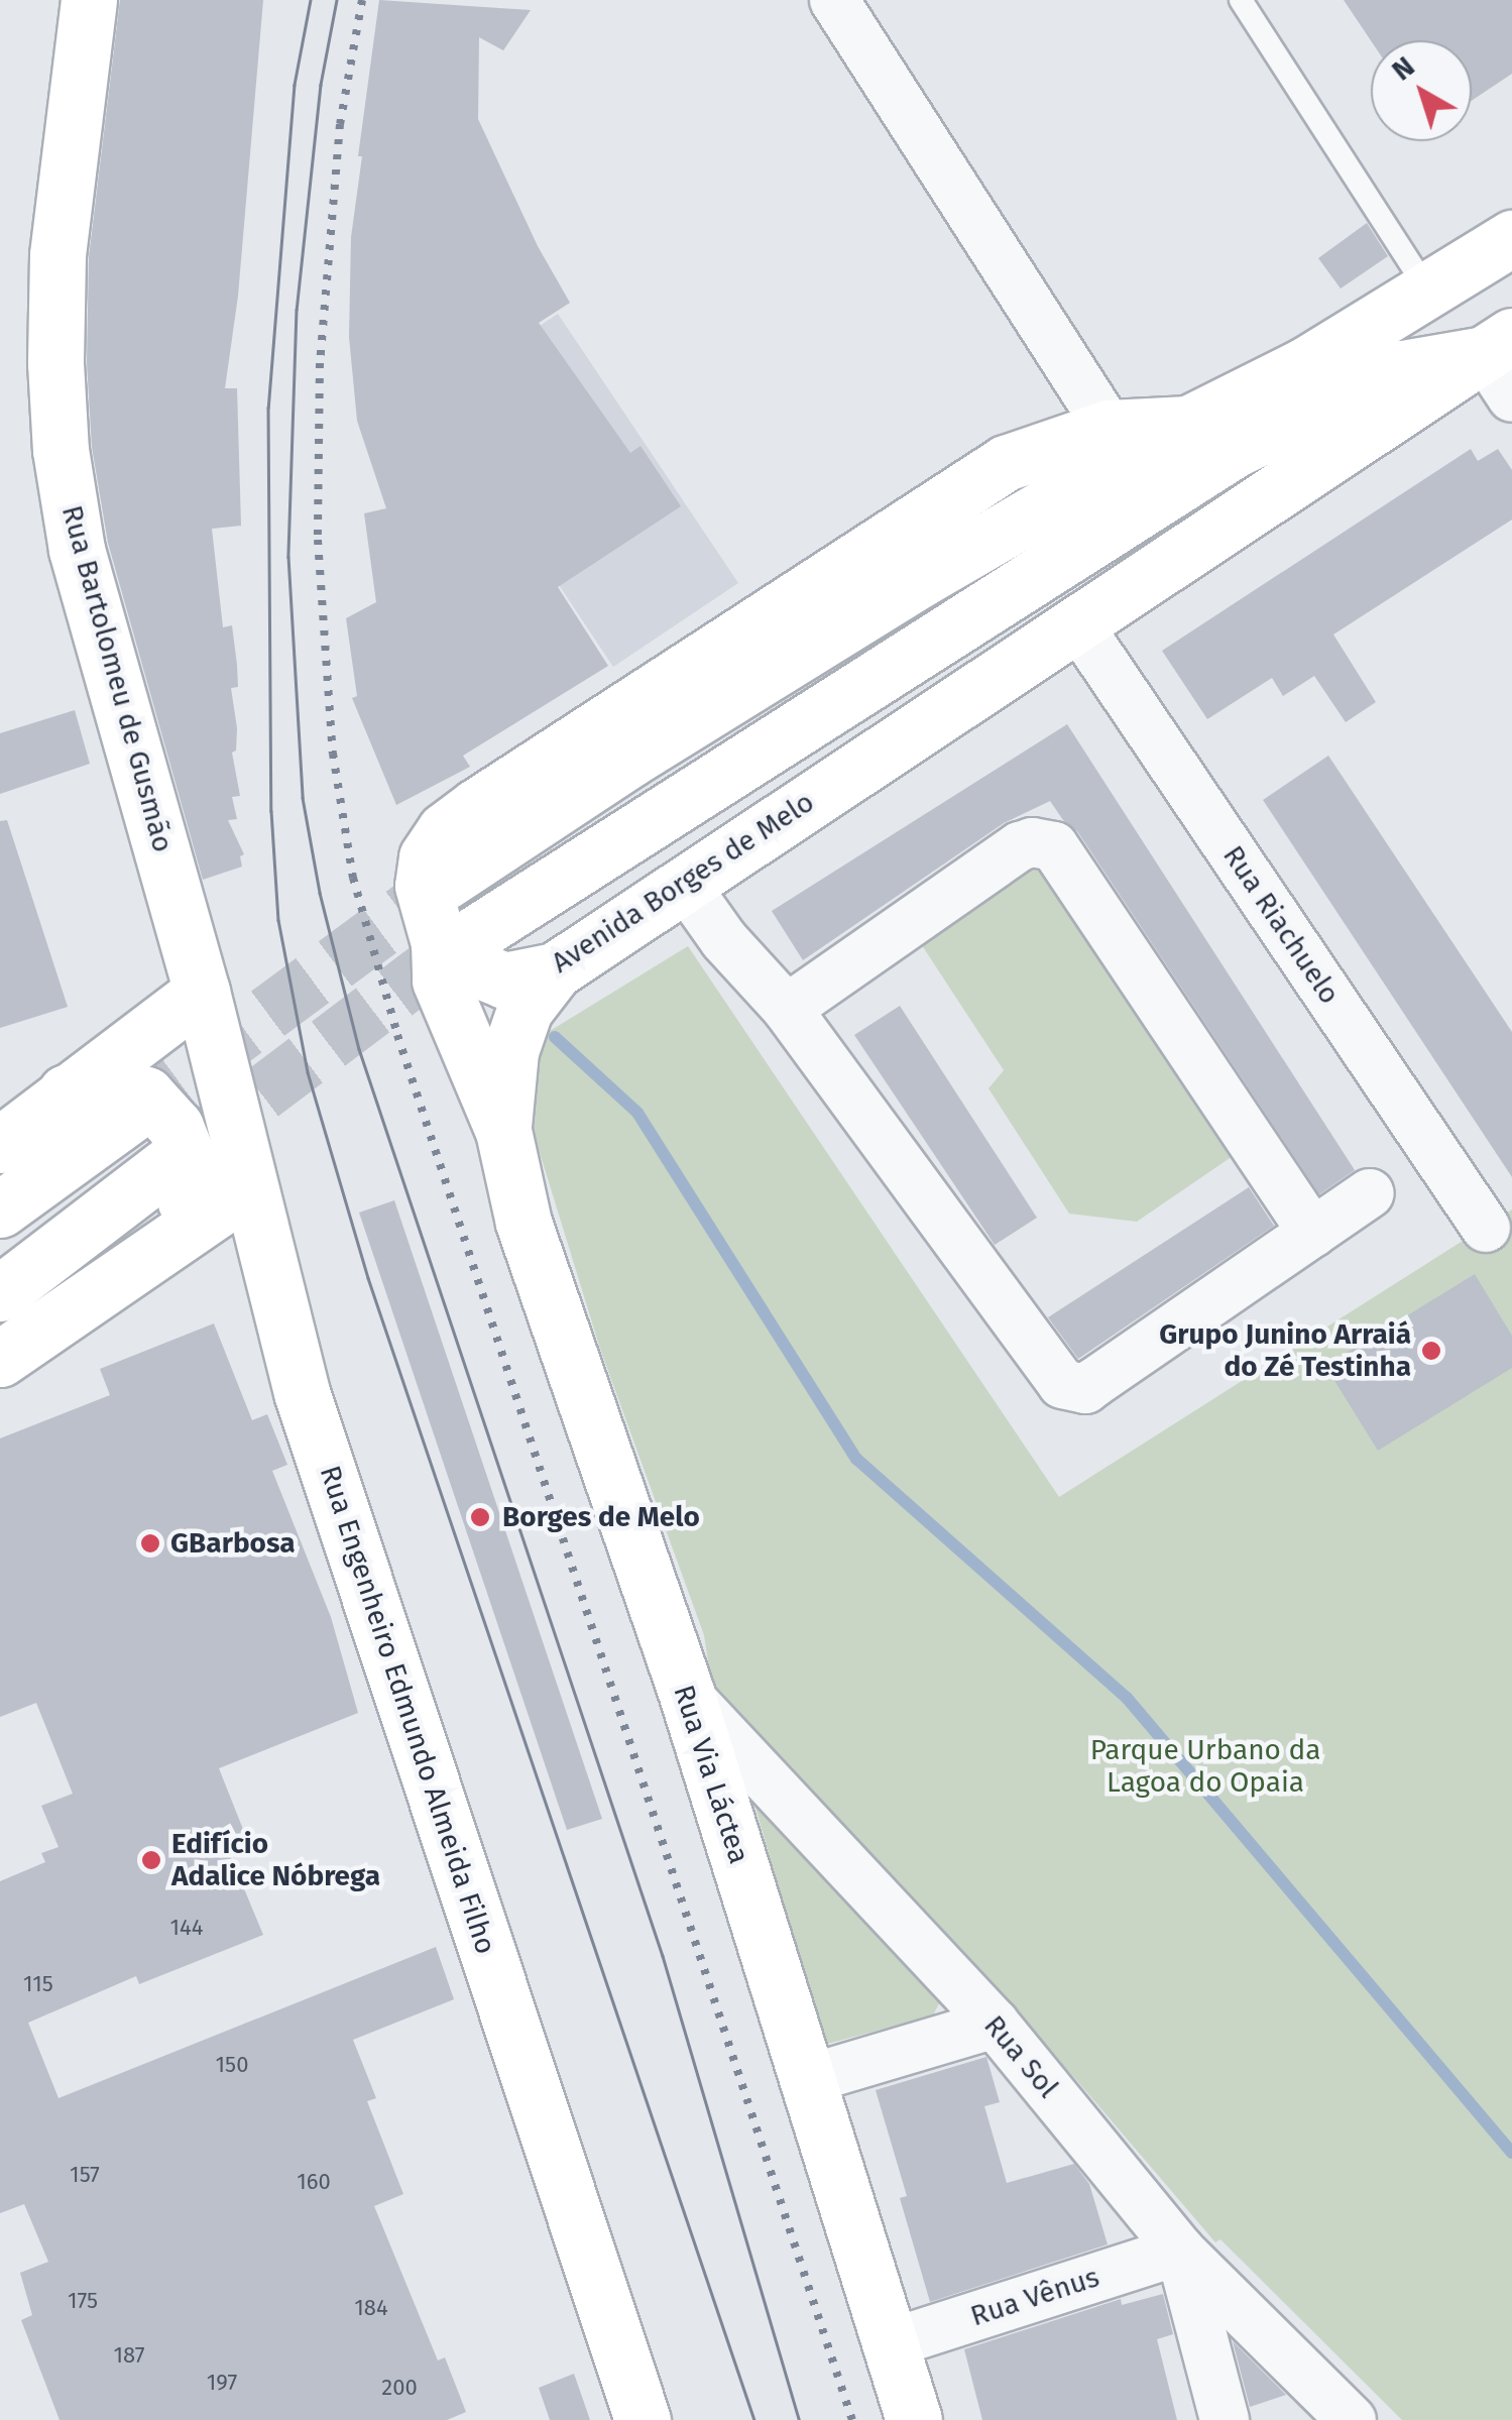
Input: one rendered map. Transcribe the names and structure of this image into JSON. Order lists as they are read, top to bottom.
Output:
{
  "streets": {
    "street": [
      "Rua Bartolomeu de Gusmão",
      "Avenida Borges de Melo",
      "Rua Riachuelo",
      "Rua Engenheiro Edmundo Almeida Filho",
      "Rua Via Láctea",
      "Rua Sol",
      "Rua Vênus"
    ]
  },
  "crossings": [
    ["Rua Bartolomeu de Gusmão", "Rua Engenheiro Edmundo Almeida Filho"],
    ["Avenida Borges de Melo", "Rua Riachuelo"],
    ["Avenida Borges de Melo", "Rua Via Láctea"],
    ["Rua Via Láctea", "Rua Sol"],
    ["Rua Via Láctea", "Rua Vênus"],
    ["Rua Sol", "Rua Vênus"]
  ],
  "parks": ["Parque Urbano da Lagoa do Opaia"],
  "places": [
    "Grupo Junino Arraiá do Zé Testinha",
    "Borges de Melo",
    "GBarbosa",
    "Edifício Adalice Nóbrega"
  ],
  "house_numbers": [
    "144",
    "115",
    "150",
    "157",
    "160",
    "175",
    "184",
    "187",
    "197",
    "200"
  ],
  "north": "top left"
}
